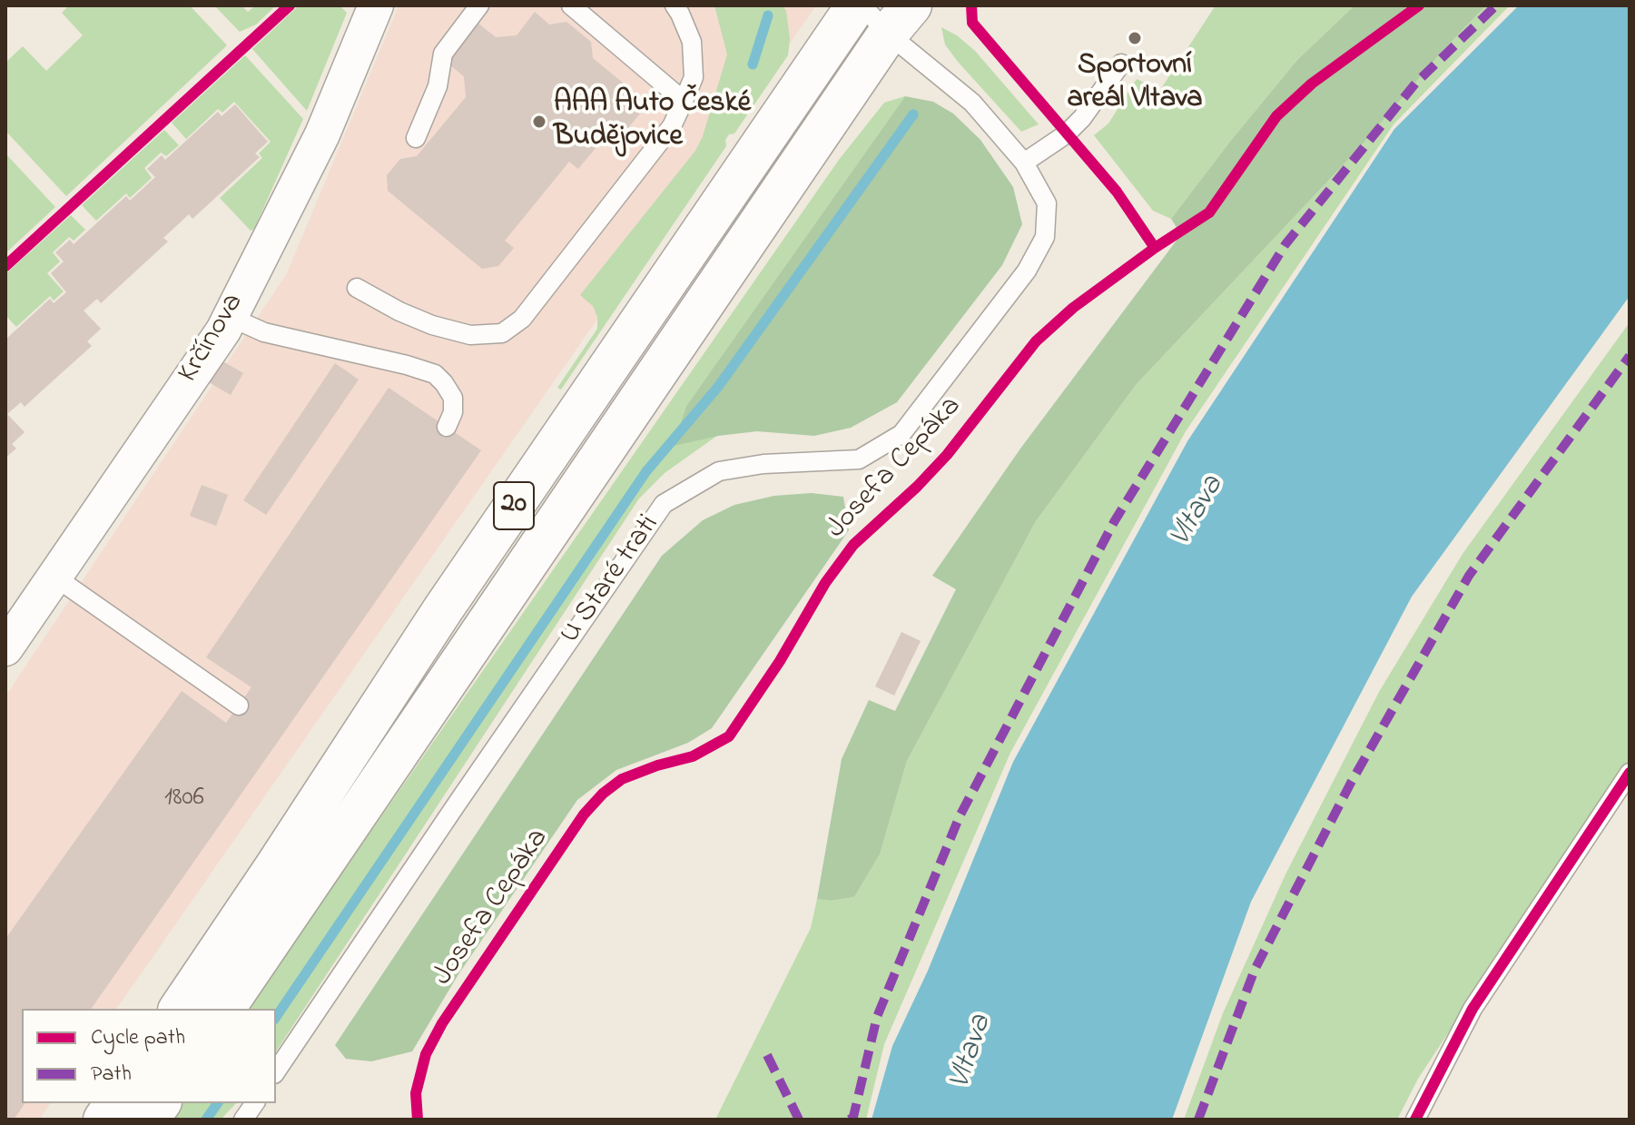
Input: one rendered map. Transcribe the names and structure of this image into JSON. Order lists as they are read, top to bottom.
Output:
{
  "streets": {
    "main road": ["20"],
    "street": ["Krčínova"],
    "lane": ["U Staré trati"],
    "cycle path": ["Josefa Cepáka"]
  },
  "crossings": [
    ["20", "U Staré trati"]
  ],
  "water": ["Vltava"],
  "places": ["Sportovní areál Vltava", "AAA Auto České Budějovice"],
  "house_numbers": ["1806"],
  "legend": ["Cycle path", "Path"]
}
